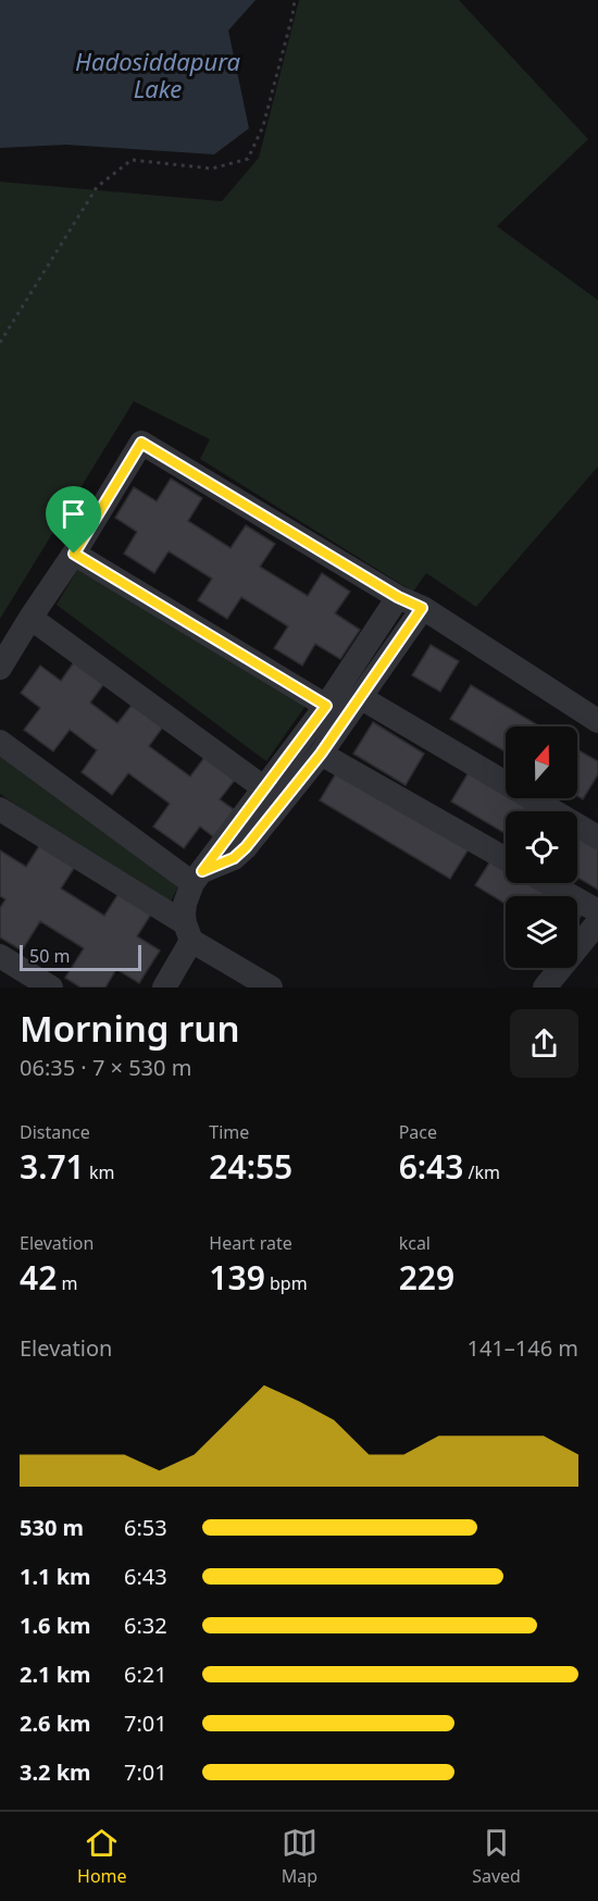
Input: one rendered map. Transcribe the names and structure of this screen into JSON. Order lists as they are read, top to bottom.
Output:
{
  "water": ["Hadosiddapura Lake"],
  "scale_bar": "50 m",
  "north": "top",
  "page": {
    "scale": "50 m",
    "heading": ["Morning run", "06:35 · 7 × 530 m"],
    "stats": [
      ["Distance", "3.71 km"],
      ["Time", "24:55"],
      ["Pace", "6:43 /km"],
      ["Elevation", "42 m"],
      ["Heart rate", "139 bpm"],
      ["kcal", "229"]
    ],
    "chart": ["Elevation", "141–146 m"],
    "list": [
      {
        "name": "530 m",
        "note": "6:53"
      },
      {
        "name": "1.1 km",
        "note": "6:43"
      },
      {
        "name": "1.6 km",
        "note": "6:32"
      },
      {
        "name": "2.1 km",
        "note": "6:21"
      },
      {
        "name": "2.6 km",
        "note": "7:01"
      },
      {
        "name": "3.2 km",
        "note": "7:01"
      }
    ],
    "tabs": ["Home", "Map", "Saved"]
  }
}
